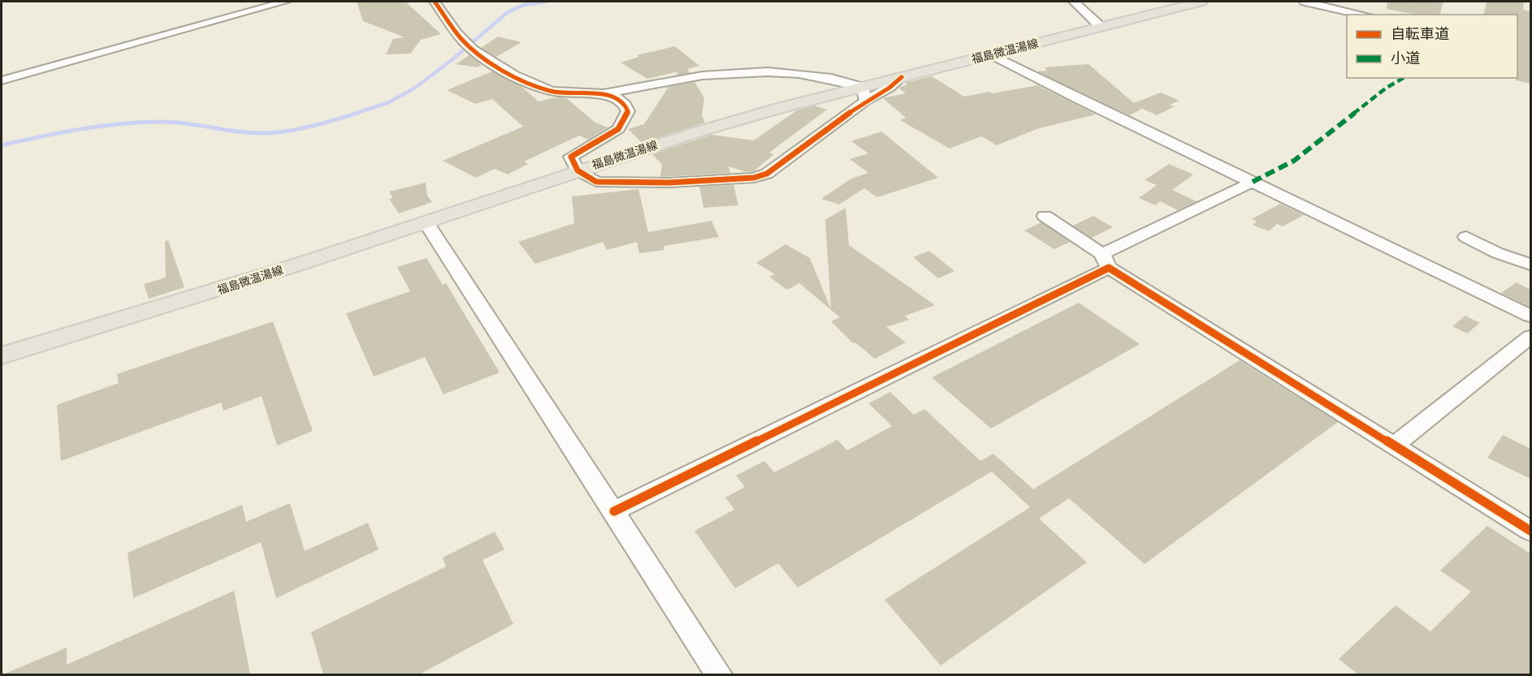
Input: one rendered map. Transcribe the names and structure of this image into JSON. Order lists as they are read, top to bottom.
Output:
{
  "streets": {
    "main road": ["福島微温湯線"]
  },
  "legend": ["自転車道", "小道"]
}
